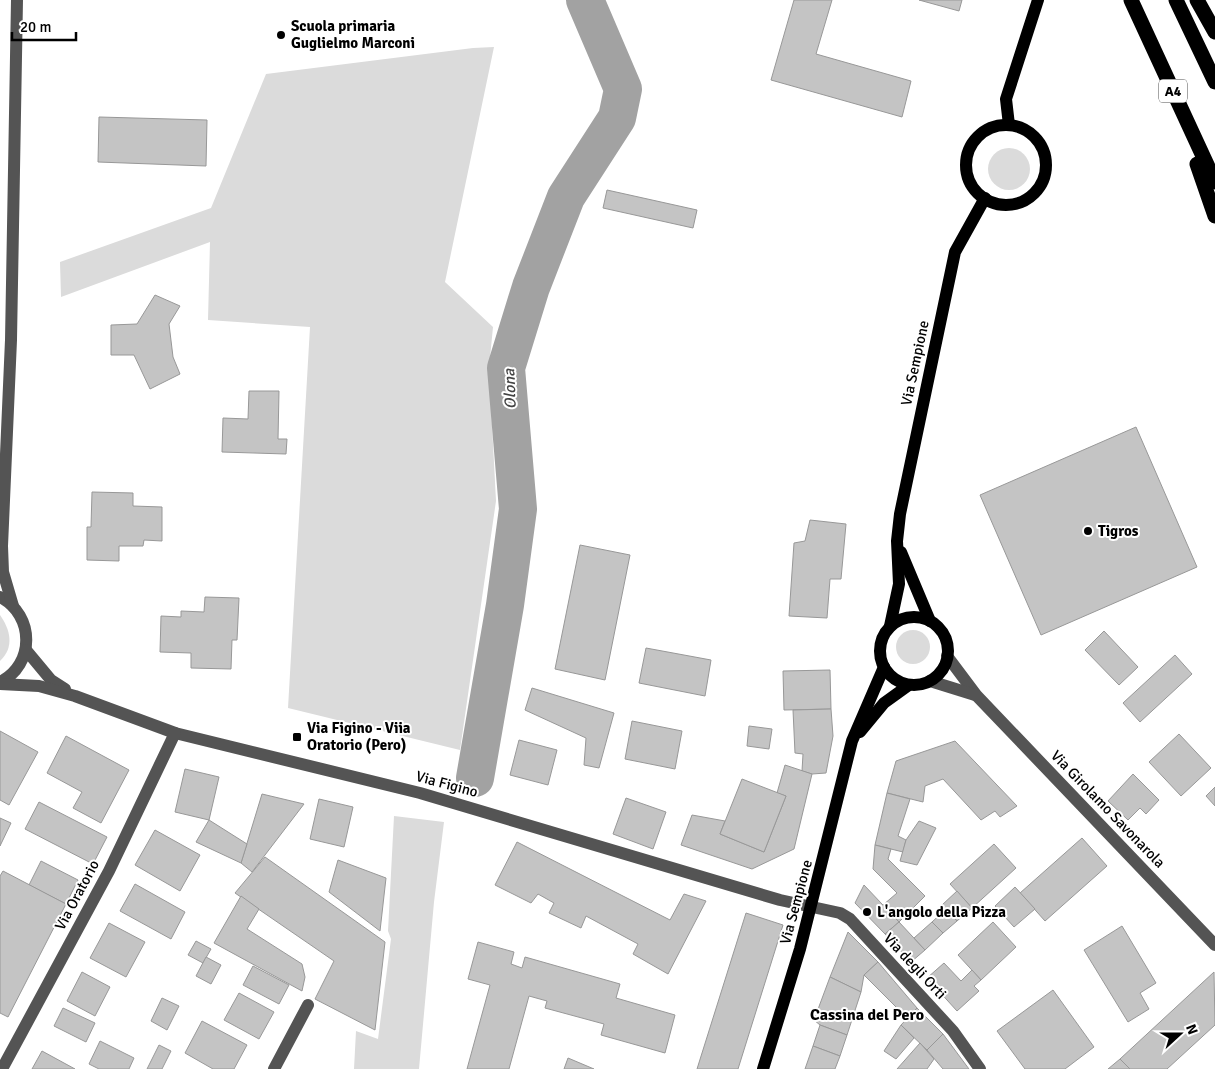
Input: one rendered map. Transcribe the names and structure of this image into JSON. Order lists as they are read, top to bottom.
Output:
{
  "streets": {
    "highway": ["A4"],
    "main road": ["Via Sempione"],
    "street": [
      "Via Figino",
      "Via Girolamo Savonarola",
      "Via Oratorio",
      "Via degli Orti"
    ]
  },
  "crossings": [
    ["Via Sempione", "Via Figino"],
    ["Via Sempione", "Via Girolamo Savonarola"],
    ["Via Sempione", "Via degli Orti"],
    ["Via Figino", "Via Oratorio"],
    ["Via Figino", "Via degli Orti"]
  ],
  "districts": ["Cassina del Pero"],
  "water": ["Olona"],
  "places": {
    "other": ["Scuola primaria Guglielmo Marconi", "Tigros", "L'angolo della Pizza"],
    "transit": ["Via Figino - Viia Oratorio (Pero)"]
  },
  "scale_bar": "20 m",
  "north": "right"
}
